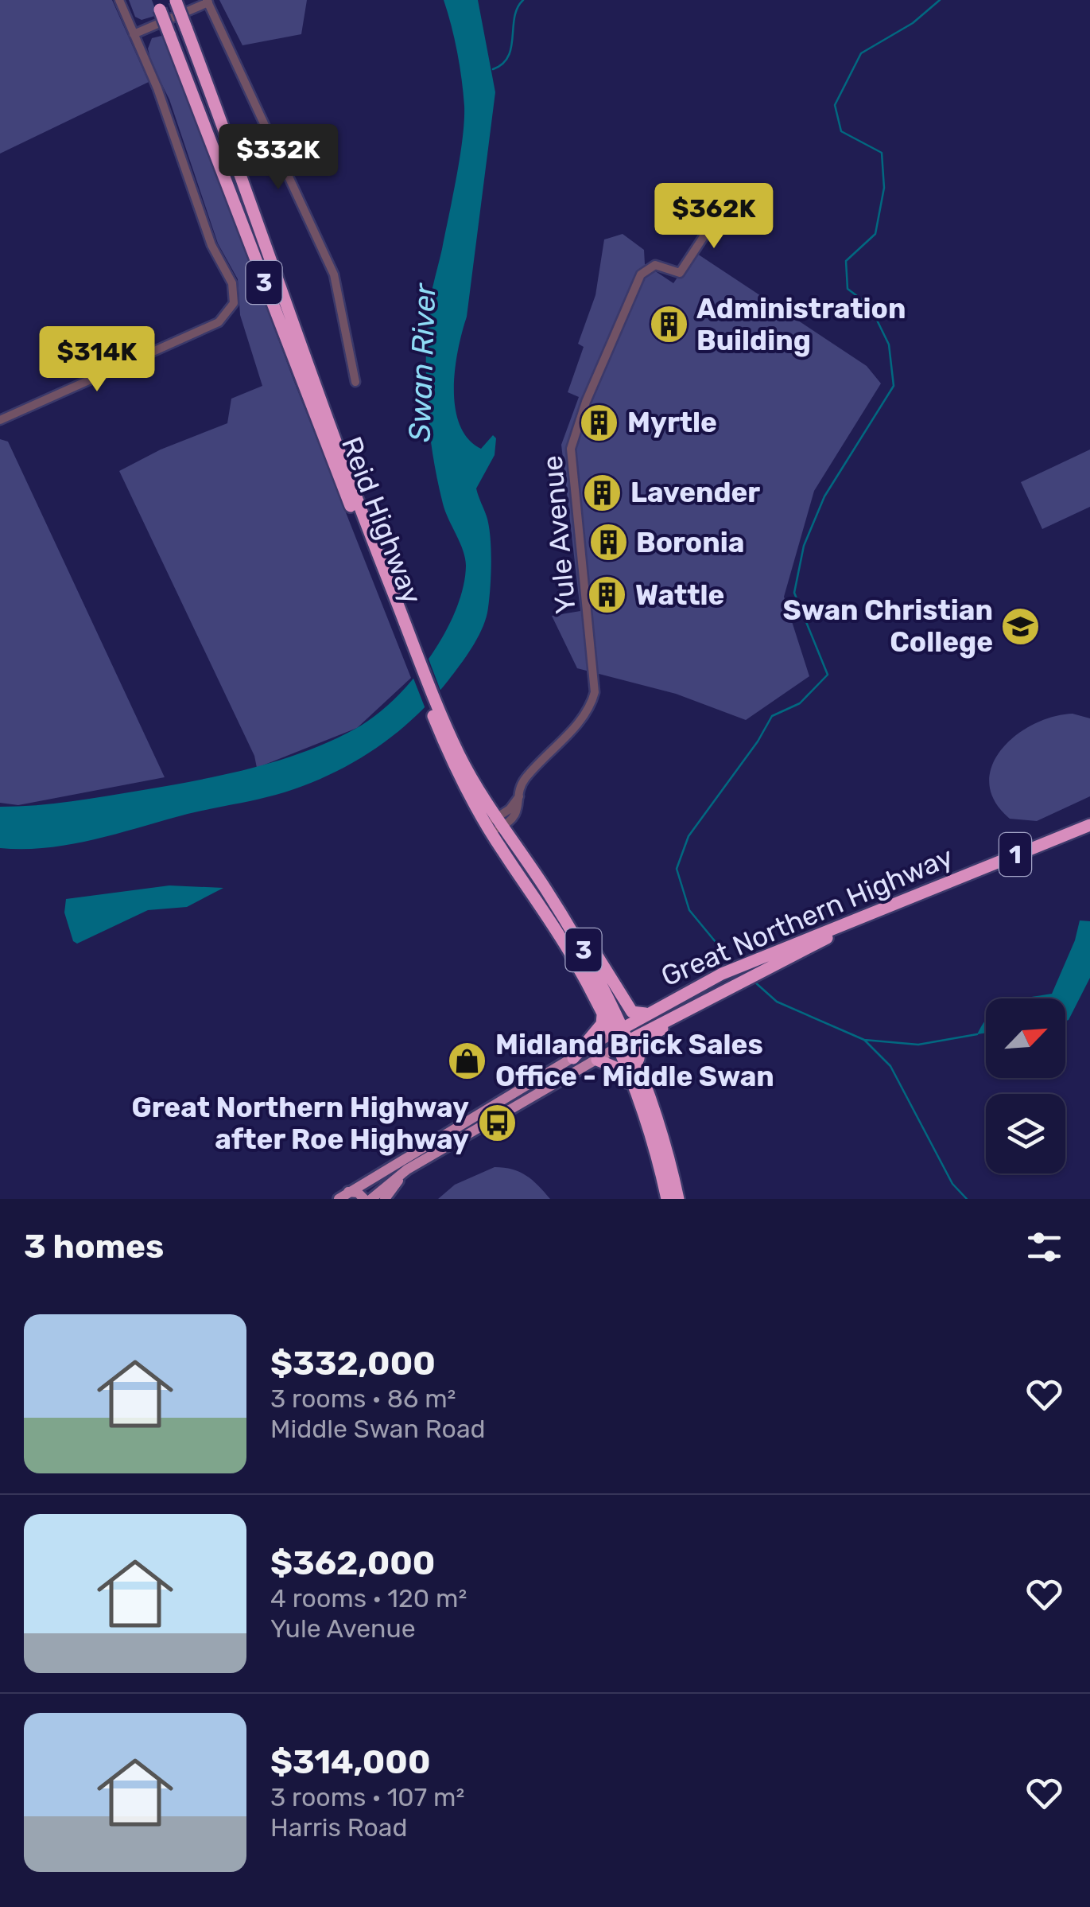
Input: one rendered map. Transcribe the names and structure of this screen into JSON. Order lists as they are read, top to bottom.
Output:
{
  "streets": {
    "highway": [
      "3",
      "Reid Highway",
      "1",
      "Great Northern Highway"
    ],
    "street": ["Yule Avenue"]
  },
  "crossings": [
    ["3", "Reid Highway"],
    ["3", "Great Northern Highway"],
    ["Reid Highway", "Yule Avenue"],
    ["Reid Highway", "Great Northern Highway"]
  ],
  "water": ["Swan River"],
  "places": {
    "building": [
      "Administration Building",
      "Myrtle",
      "Lavender",
      "Boronia",
      "Wattle"
    ],
    "school or university": ["Swan Christian College"],
    "shop": ["Midland Brick Sales Office - Middle Swan"],
    "bus stop": ["Great Northern Highway after Roe Highway"]
  },
  "north": "top right",
  "page": {
    "price": ["$332K", "$362K", "$314K"],
    "heading": "3 homes",
    "list": [
      {
        "name": "$332,000",
        "note": "3 rooms · 86 m² · Middle Swan Road"
      },
      {
        "name": "$362,000",
        "note": "4 rooms · 120 m² · Yule Avenue"
      },
      {
        "name": "$314,000",
        "note": "3 rooms · 107 m² · Harris Road"
      }
    ]
  }
}
